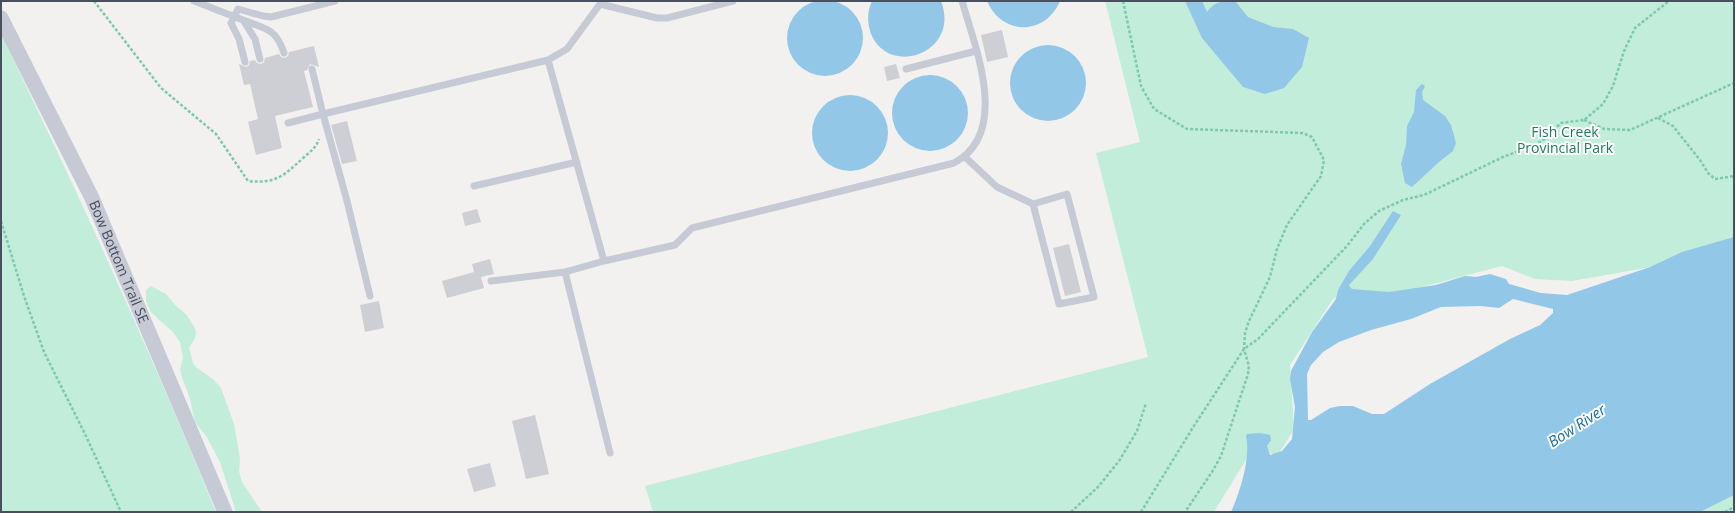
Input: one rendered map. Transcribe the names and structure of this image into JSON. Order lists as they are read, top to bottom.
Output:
{
  "streets": {
    "street": ["Bow Bottom Trail SE"]
  },
  "water": ["Bow River"],
  "parks": ["Fish Creek Provincial Park"]
}
